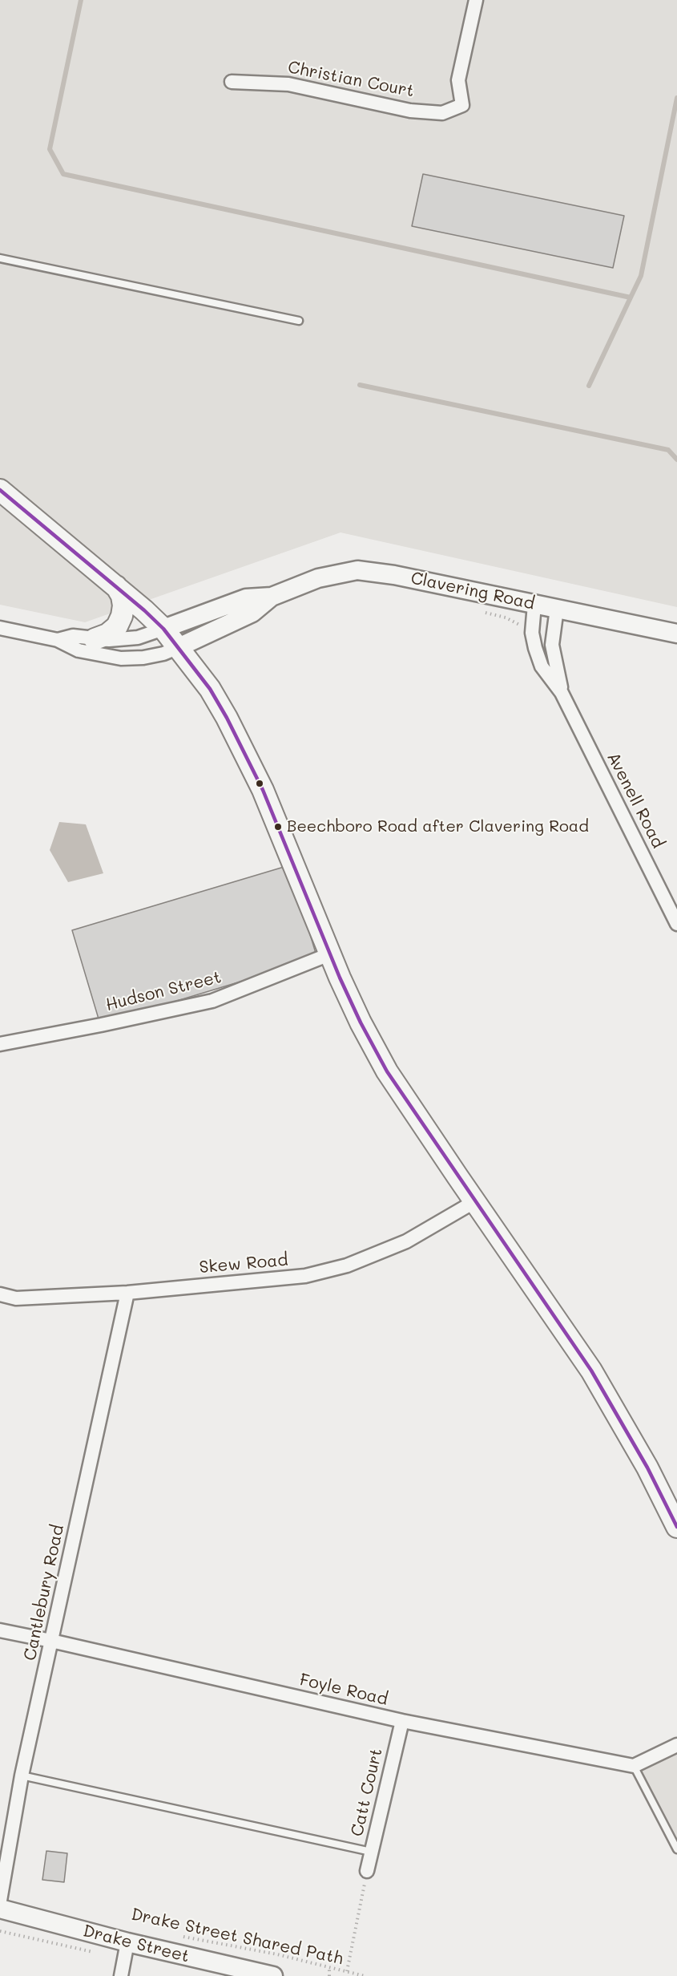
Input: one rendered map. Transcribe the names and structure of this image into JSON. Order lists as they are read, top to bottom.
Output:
{
  "streets": {
    "street": [
      "Christian Court",
      "Clavering Road",
      "Avenell Road",
      "Hudson Street",
      "Skew Road",
      "Cantlebury Road",
      "Foyle Road",
      "Catt Court",
      "Drake Street"
    ],
    "path": ["Drake Street Shared Path"]
  },
  "crossings": [
    ["Clavering Road", "Avenell Road"],
    ["Skew Road", "Cantlebury Road"],
    ["Cantlebury Road", "Foyle Road"],
    ["Foyle Road", "Catt Court"]
  ],
  "places": ["Beechboro Road after Clavering Road"]
}
